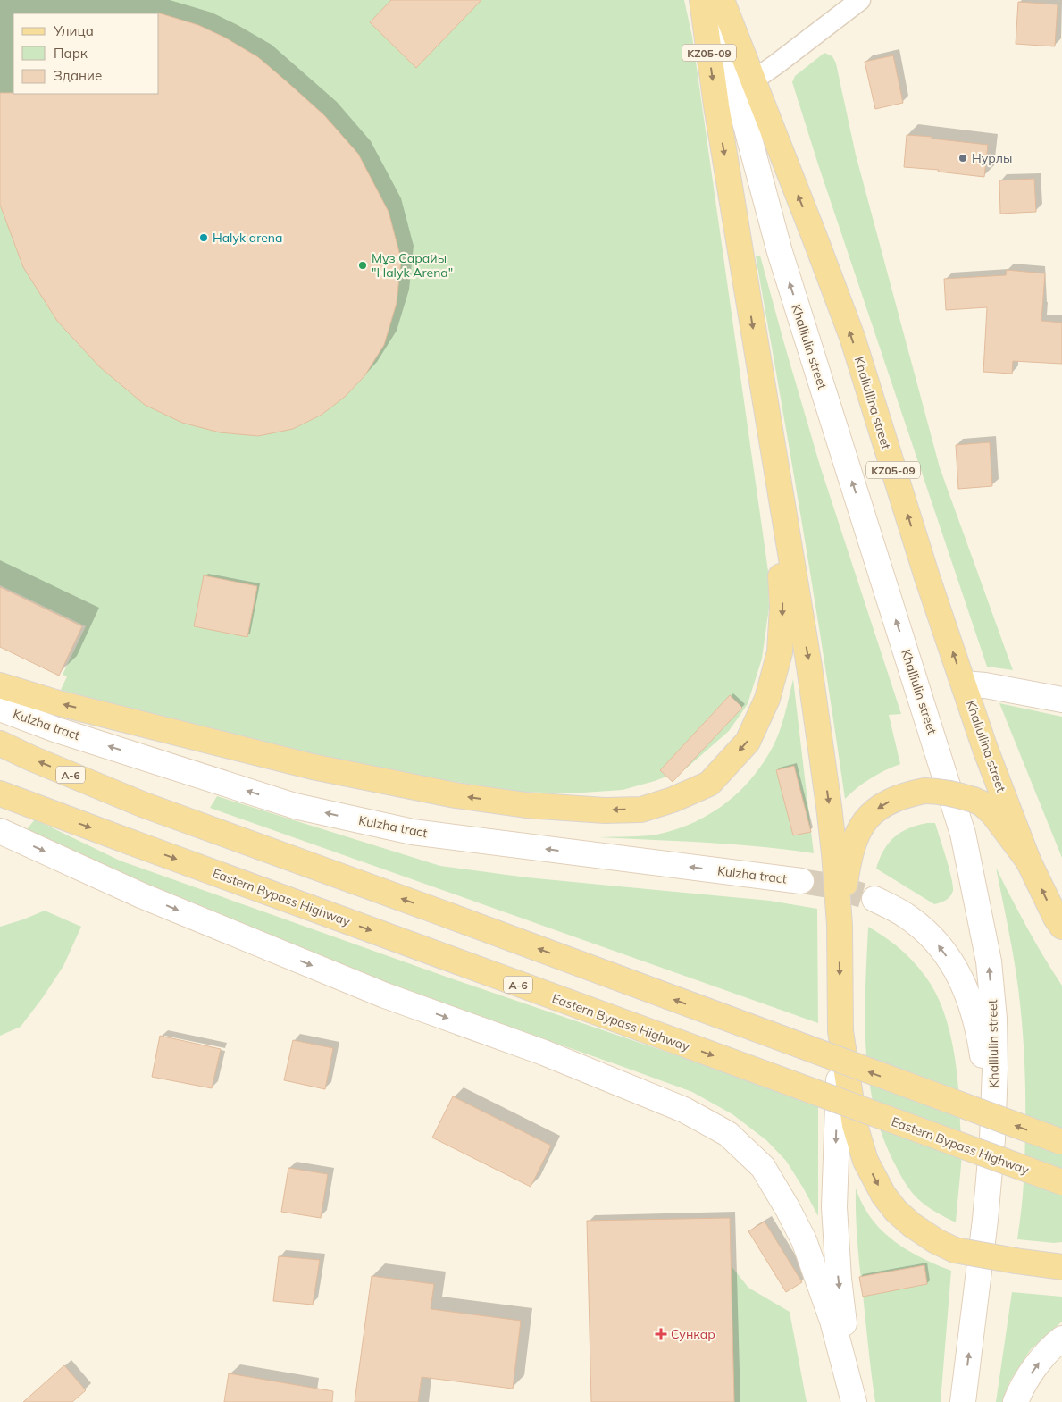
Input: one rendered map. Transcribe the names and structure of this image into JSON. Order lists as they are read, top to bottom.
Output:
{
  "streets": {
    "main road": [
      "KZ05-09",
      "Khalliulin street",
      "Khaliullina street",
      "Kulzha tract",
      "A-6",
      "Eastern Bypass Highway"
    ]
  },
  "places": {
    "other": ["Нурлы", "Halyk arena", "Мұз Сарайы \"Halyk Arena\""],
    "health": ["Сункар"]
  },
  "legend": ["Улица", "Парк", "Здание"]
}
